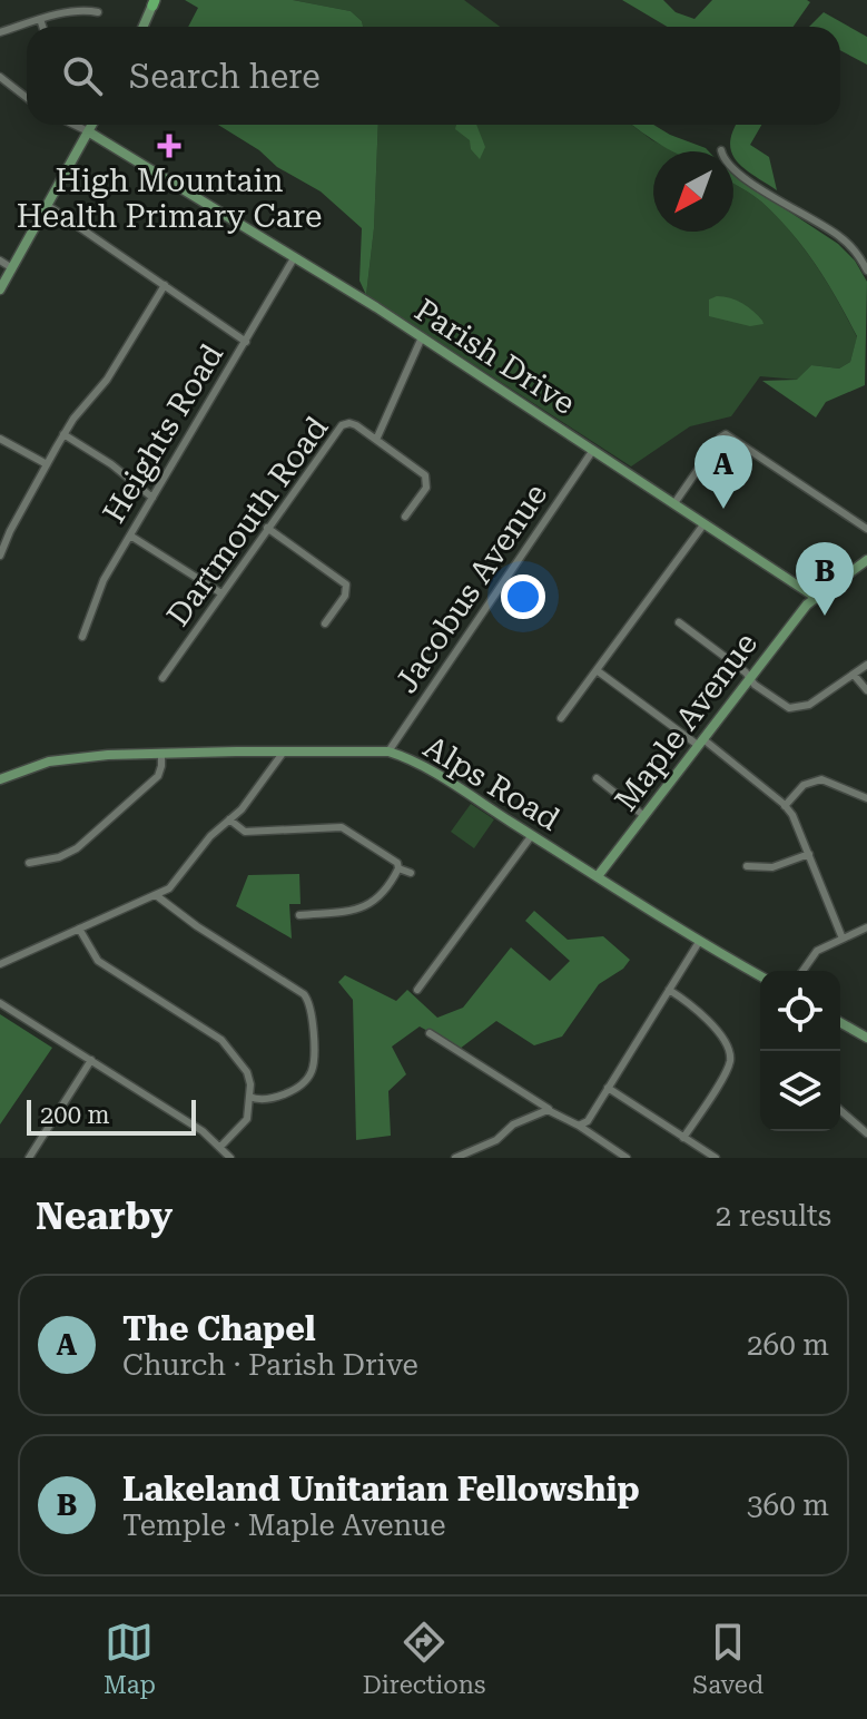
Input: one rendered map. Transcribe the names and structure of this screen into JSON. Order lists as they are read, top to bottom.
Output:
{
  "streets": {
    "street": [
      "Parish Drive",
      "Heights Road",
      "Dartmouth Road",
      "Jacobus Avenue",
      "Maple Avenue",
      "Alps Road"
    ]
  },
  "crossings": [
    ["Parish Drive", "Heights Road"],
    ["Parish Drive", "Dartmouth Road"],
    ["Parish Drive", "Jacobus Avenue"],
    ["Parish Drive", "Maple Avenue"],
    ["Jacobus Avenue", "Alps Road"],
    ["Maple Avenue", "Alps Road"]
  ],
  "places": {
    "health": ["High Mountain Health Primary Care"]
  },
  "scale_bar": "200 m",
  "north": "bottom left",
  "page": {
    "search": "Search here",
    "pins": ["A", "B"],
    "scale": "200 m",
    "heading": ["Nearby", "2 results"],
    "list": [
      {
        "mark": "A",
        "name": "The Chapel",
        "note": "Church · Parish Drive",
        "value": "260 m"
      },
      {
        "mark": "B",
        "name": "Lakeland Unitarian Fellowship",
        "note": "Temple · Maple Avenue",
        "value": "360 m"
      }
    ],
    "nav": ["Map", "Directions", "Saved"]
  }
}
